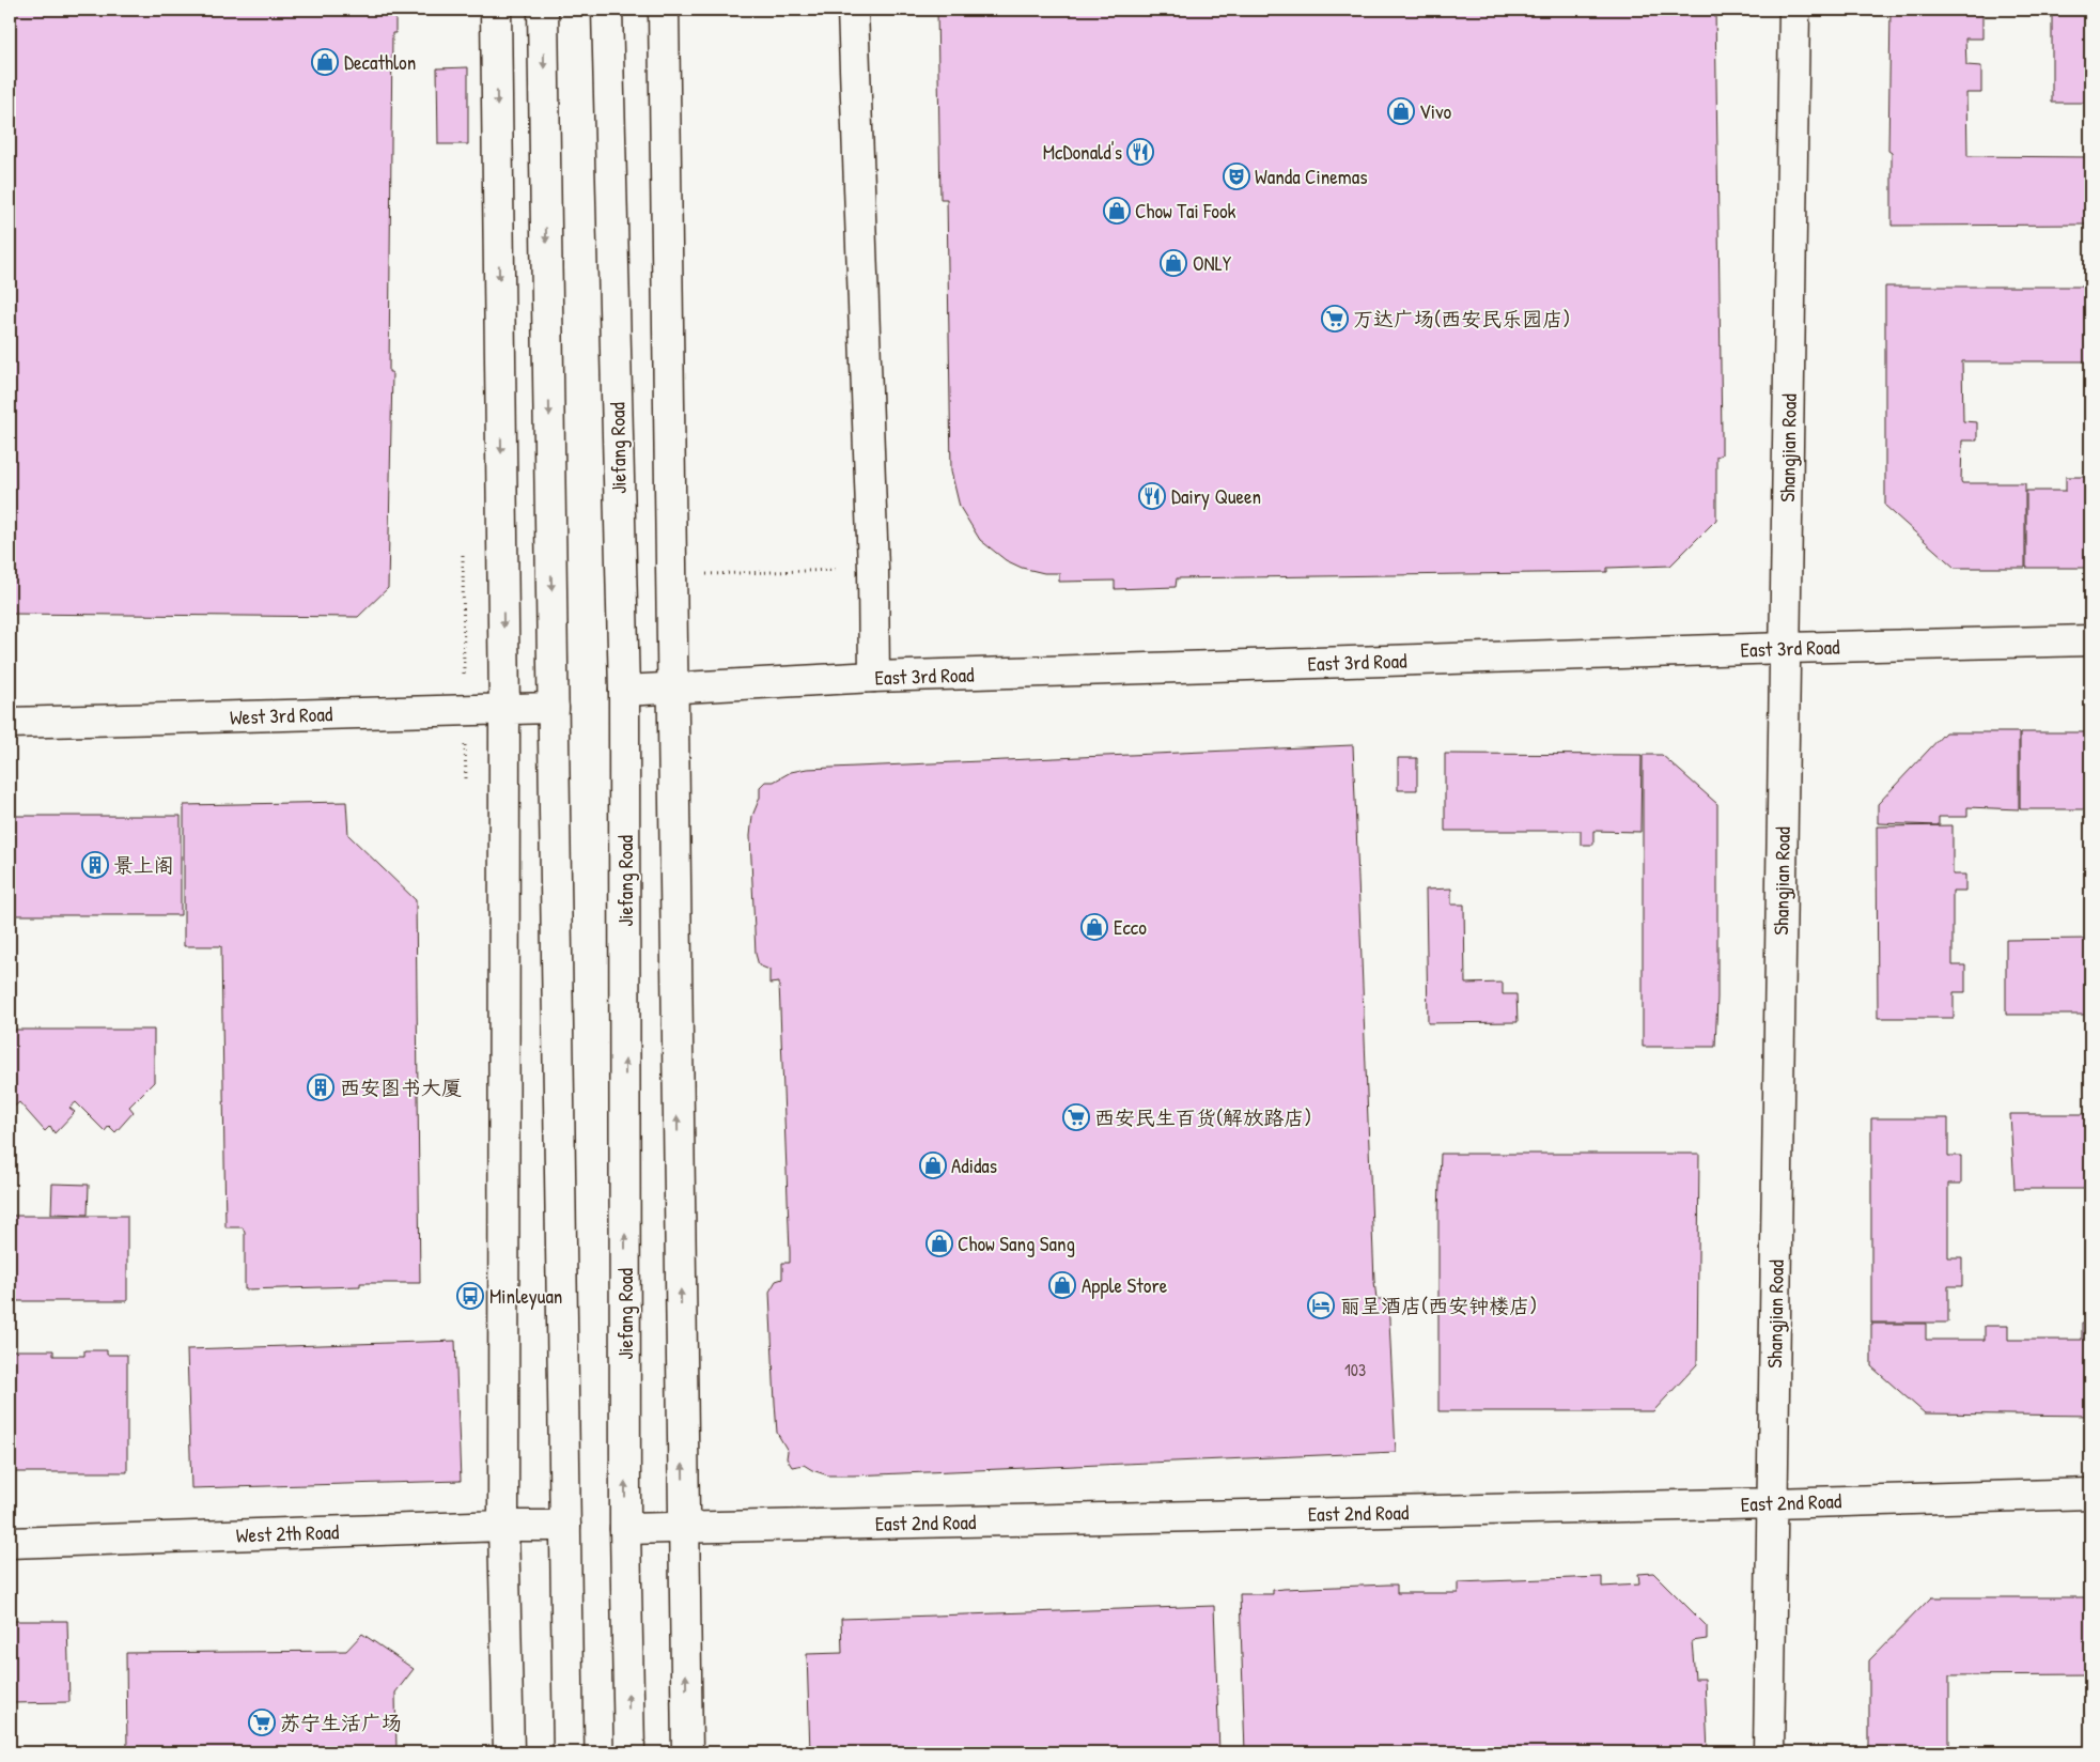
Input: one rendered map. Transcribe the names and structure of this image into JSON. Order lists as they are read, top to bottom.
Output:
{
  "streets": {
    "street": [
      "Jiefang Road",
      "Shangjian Road",
      "East 3rd Road",
      "West 3rd Road",
      "East 2nd Road",
      "West 2th Road"
    ]
  },
  "crossings": [
    ["Jiefang Road", "East 3rd Road"],
    ["Jiefang Road", "East 2nd Road"],
    ["Shangjian Road", "East 3rd Road"],
    ["Shangjian Road", "East 2nd Road"]
  ],
  "places": {
    "shop": [
      "Decathlon",
      "Vivo",
      "Chow Tai Fook",
      "ONLY",
      "Ecco",
      "Adidas",
      "Chow Sang Sang",
      "Apple Store"
    ],
    "restaurant": ["McDonald's", "Dairy Queen"],
    "theatre": ["Wanda Cinemas"],
    "supermarket": ["万达广场(西安民乐园店)", "西安民生百货(解放路店)", "苏宁生活广场"],
    "building": ["景上阁", "西安图书大厦"],
    "bus stop": ["Minleyuan"],
    "hotel": ["丽呈酒店(西安钟楼店)"]
  },
  "house_numbers": ["103"]
}
